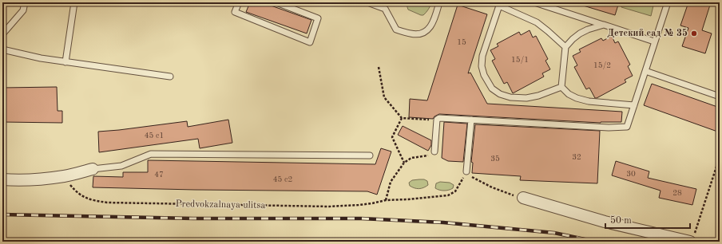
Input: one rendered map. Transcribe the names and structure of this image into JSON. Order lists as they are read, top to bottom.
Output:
{
  "streets": {
    "path": ["Predvokzalnaya ulitsa"]
  },
  "places": ["Детский сад № 35"],
  "house_numbers": [
    "15",
    "15/1",
    "15/2",
    "45 с1",
    "32",
    "35",
    "30",
    "47",
    "45 с2",
    "28"
  ],
  "scale_bar": "50 m"
}
